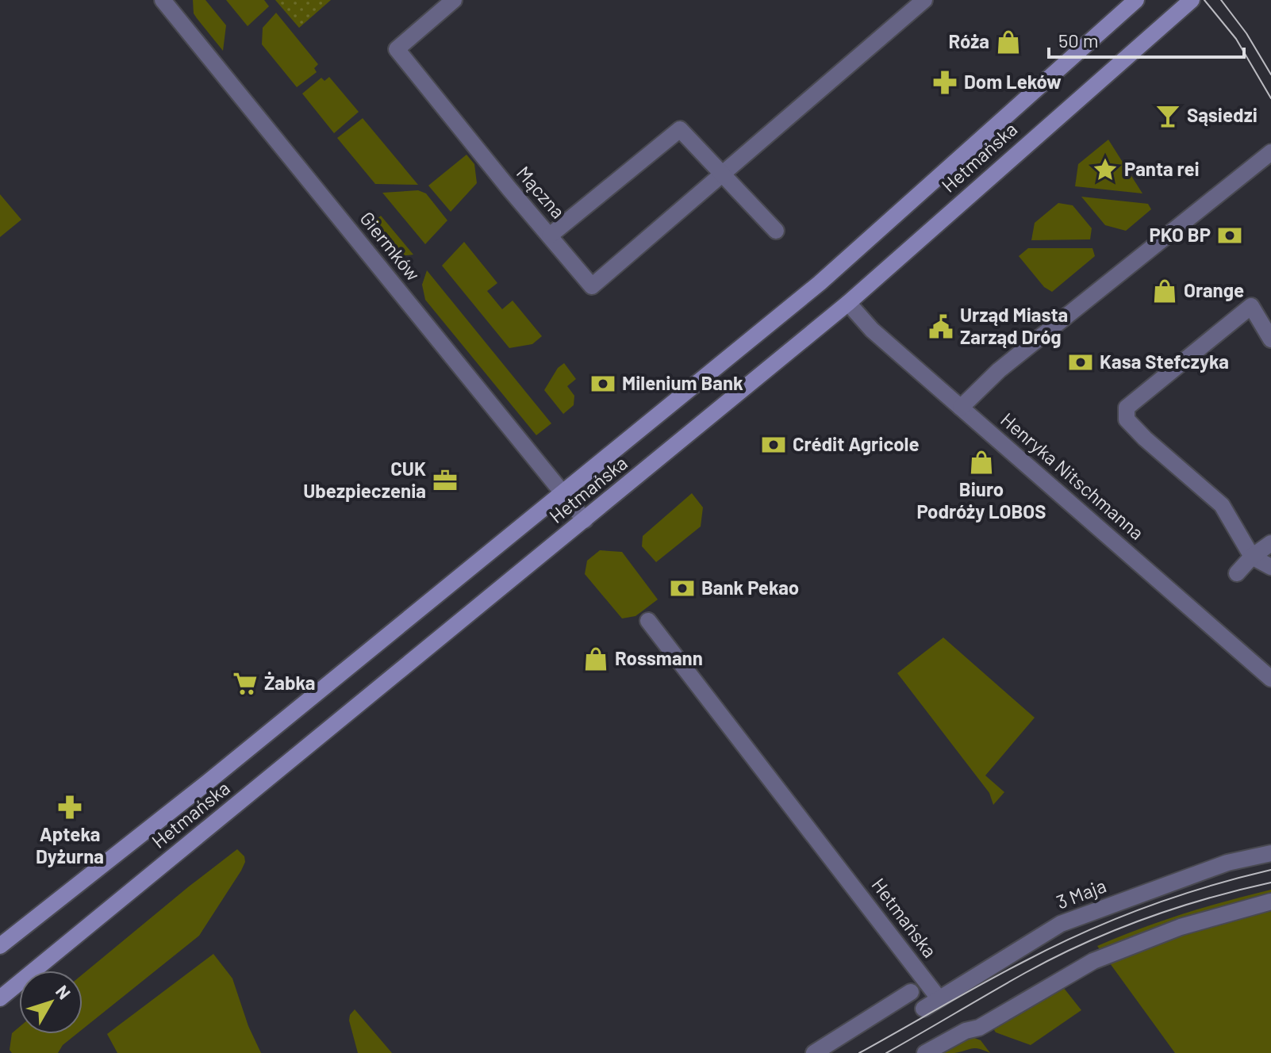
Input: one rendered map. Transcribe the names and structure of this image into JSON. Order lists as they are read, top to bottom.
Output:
{
  "streets": {
    "main road": ["Hetmańska"],
    "street": [
      "Mączna",
      "Giermków",
      "Henryka Nitschmanna",
      "3 Maja"
    ]
  },
  "crossings": [
    ["Hetmańska", "Giermków"],
    ["Hetmańska", "Henryka Nitschmanna"],
    ["Hetmańska", "3 Maja"]
  ],
  "places": {
    "shop": [
      "Róża",
      "Orange",
      "Biuro Podróży LOBOS",
      "Rossmann"
    ],
    "pharmacy": ["Dom Leków", "Apteka Dyżurna"],
    "bar": ["Sąsiedzi"],
    "place": ["Panta rei"],
    "bank": [
      "PKO BP",
      "Kasa Stefczyka",
      "Milenium Bank",
      "Crédit Agricole",
      "Bank Pekao"
    ],
    "public building": ["Urząd Miasta Zarząd Dróg"],
    "office": ["CUK Ubezpieczenia"],
    "supermarket": ["Żabka"]
  },
  "scale_bar": "50 m",
  "north": "top right"
}
